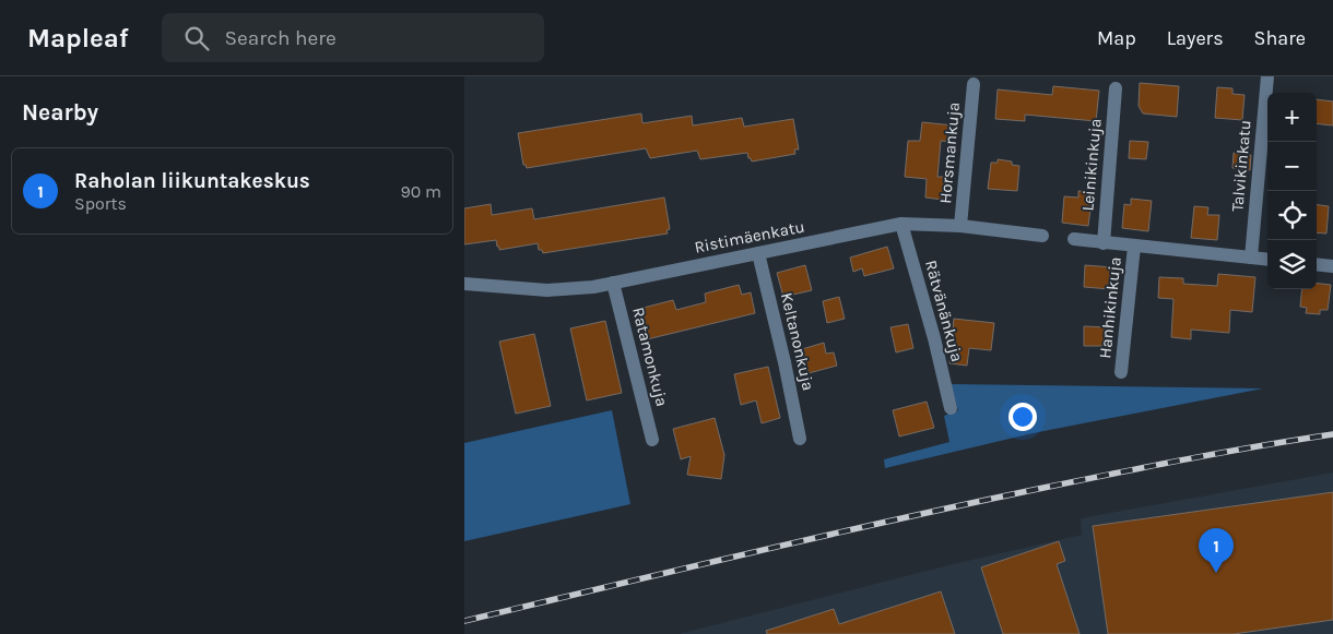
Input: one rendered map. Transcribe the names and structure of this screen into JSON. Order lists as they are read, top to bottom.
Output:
{
  "streets": {
    "street": [
      "Horsmankuja",
      "Leinikinkuja",
      "Talvikinkatu",
      "Ristimäenkatu",
      "Hanhikinkuja",
      "Rätvänänkuja",
      "Keltanonkuja",
      "Ratamonkuja"
    ]
  },
  "crossings": [
    ["Horsmankuja", "Ristimäenkatu"],
    ["Ristimäenkatu", "Rätvänänkuja"],
    ["Ristimäenkatu", "Keltanonkuja"],
    ["Ristimäenkatu", "Ratamonkuja"]
  ],
  "page": {
    "header": "Mapleaf",
    "search": "Search here",
    "nav": ["Map", "Layers", "Share"],
    "heading": "Nearby",
    "map_buttons": ["+", "−"],
    "list": [
      {
        "mark": "1",
        "name": "Raholan liikuntakeskus",
        "note": "Sports",
        "value": "90 m"
      }
    ],
    "pins": "1"
  }
}
